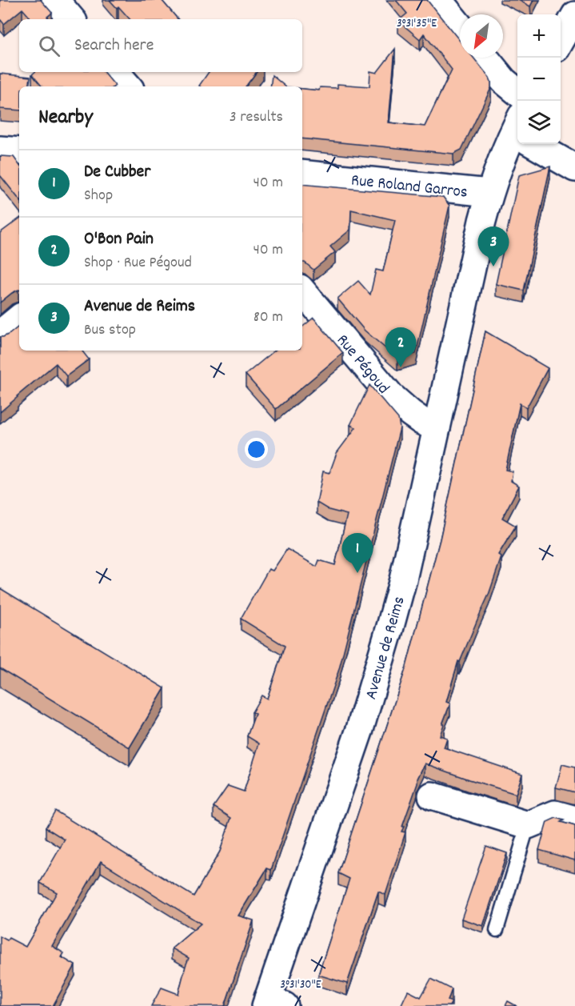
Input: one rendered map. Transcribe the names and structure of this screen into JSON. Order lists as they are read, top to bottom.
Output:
{
  "streets": {
    "street": ["Rue Roland Garros", "Rue Pégoud", "Avenue de Reims"]
  },
  "crossings": [
    ["Rue Roland Garros", "Avenue de Reims"],
    ["Rue Pégoud", "Avenue de Reims"]
  ],
  "north": "bottom left",
  "page": {
    "map_buttons": ["+", "−"],
    "search": "Search here",
    "heading": ["Nearby", "3 results"],
    "list": [
      {
        "mark": "1",
        "name": "De Cubber",
        "note": "Shop",
        "value": "40 m"
      },
      {
        "mark": "2",
        "name": "O'Bon Pain",
        "note": "Shop · Rue Pégoud",
        "value": "40 m"
      },
      {
        "mark": "3",
        "name": "Avenue de Reims",
        "note": "Bus stop",
        "value": "80 m"
      }
    ],
    "pins": ["3", "2", "1"]
  },
  "coordinates": ["3°31'35\"E", "3°31'30\"E"]
}
